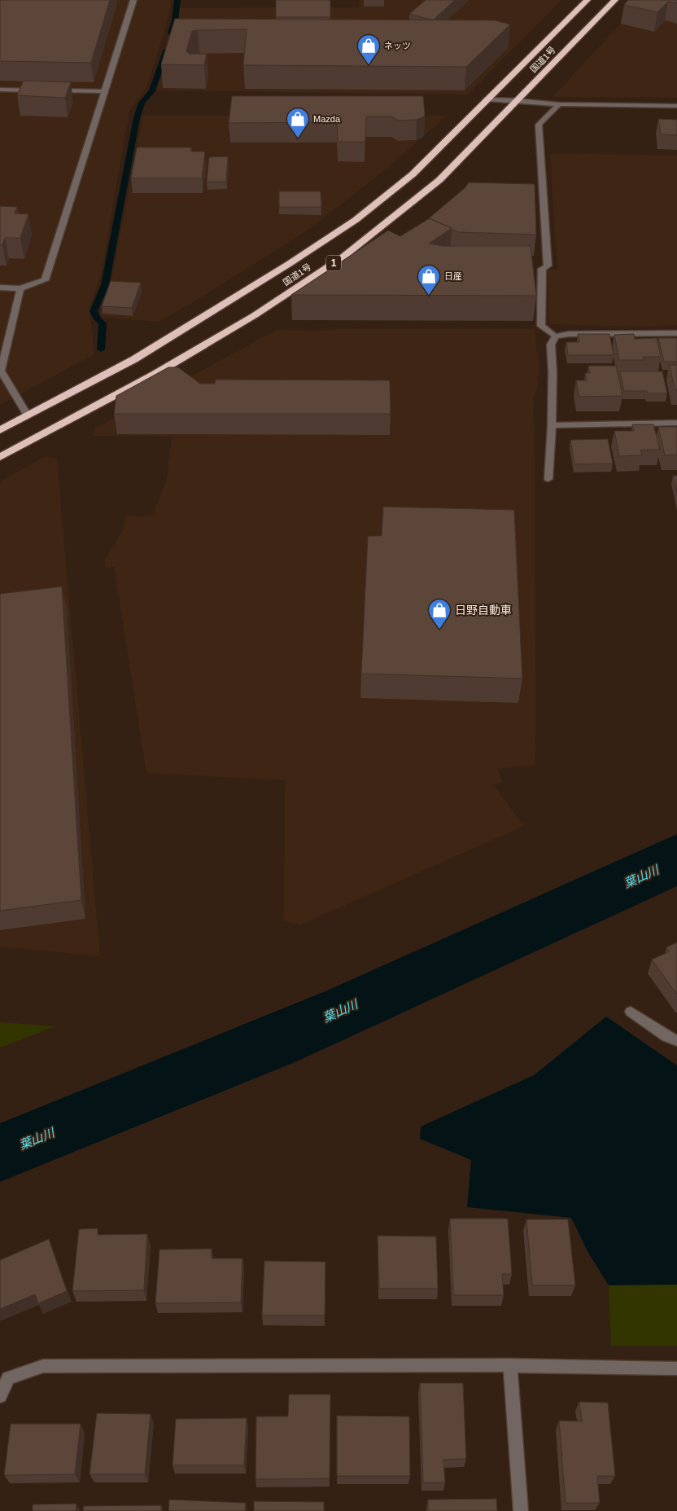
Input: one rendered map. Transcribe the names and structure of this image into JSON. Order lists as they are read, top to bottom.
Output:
{
  "streets": {
    "highway": ["国道1号", "1"]
  },
  "water": ["葉山川"],
  "places": {
    "shop": [
      "ネッツ",
      "Mazda",
      "日産",
      "日野自動車"
    ]
  }
}
